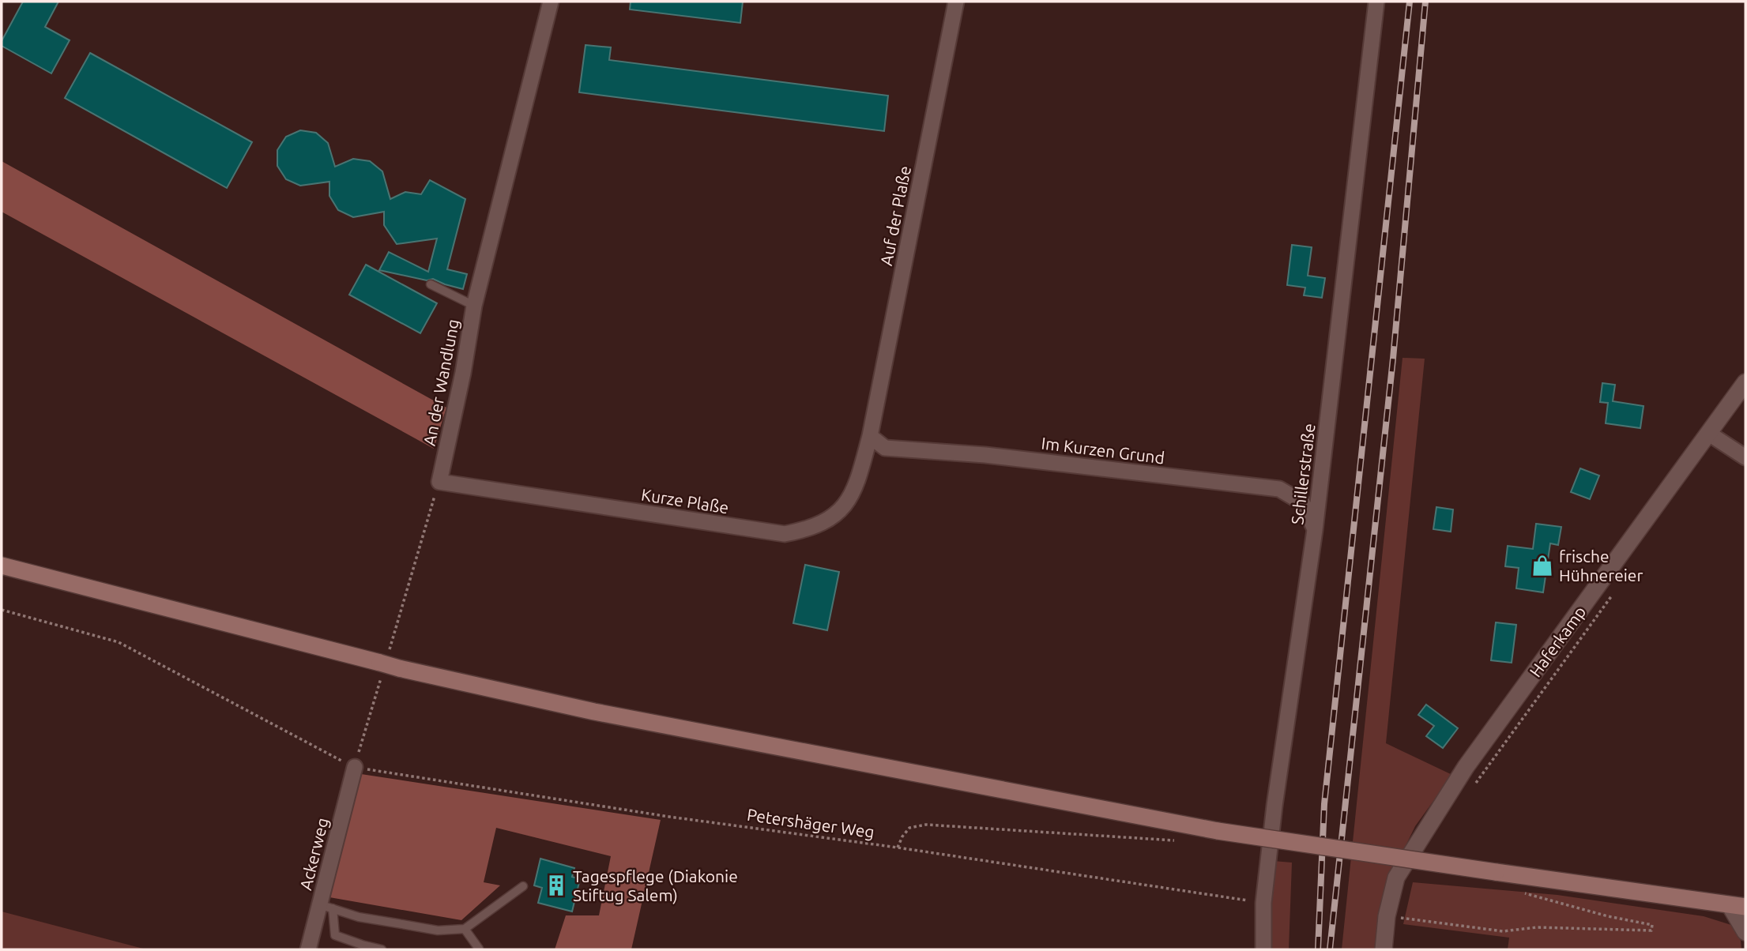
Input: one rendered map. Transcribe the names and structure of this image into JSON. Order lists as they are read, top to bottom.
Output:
{
  "streets": {
    "street": [
      "Auf der Plaße",
      "An der Wandlung",
      "Im Kurzen Grund",
      "Schillerstraße",
      "Kurze Plaße",
      "Haferkamp",
      "Ackerweg"
    ],
    "path": ["Petershäger Weg"]
  },
  "crossings": [
    ["Auf der Plaße", "Im Kurzen Grund"],
    ["Auf der Plaße", "Kurze Plaße"],
    ["An der Wandlung", "Kurze Plaße"],
    ["Im Kurzen Grund", "Schillerstraße"],
    ["Im Kurzen Grund", "Kurze Plaße"],
    ["Schillerstraße", "Petershäger Weg"],
    ["Petershäger Weg", "Ackerweg"]
  ],
  "places": {
    "shop": ["frische Hühnereier"],
    "building": ["Tagespflege (Diakonie Stiftug Salem)"]
  }
}
